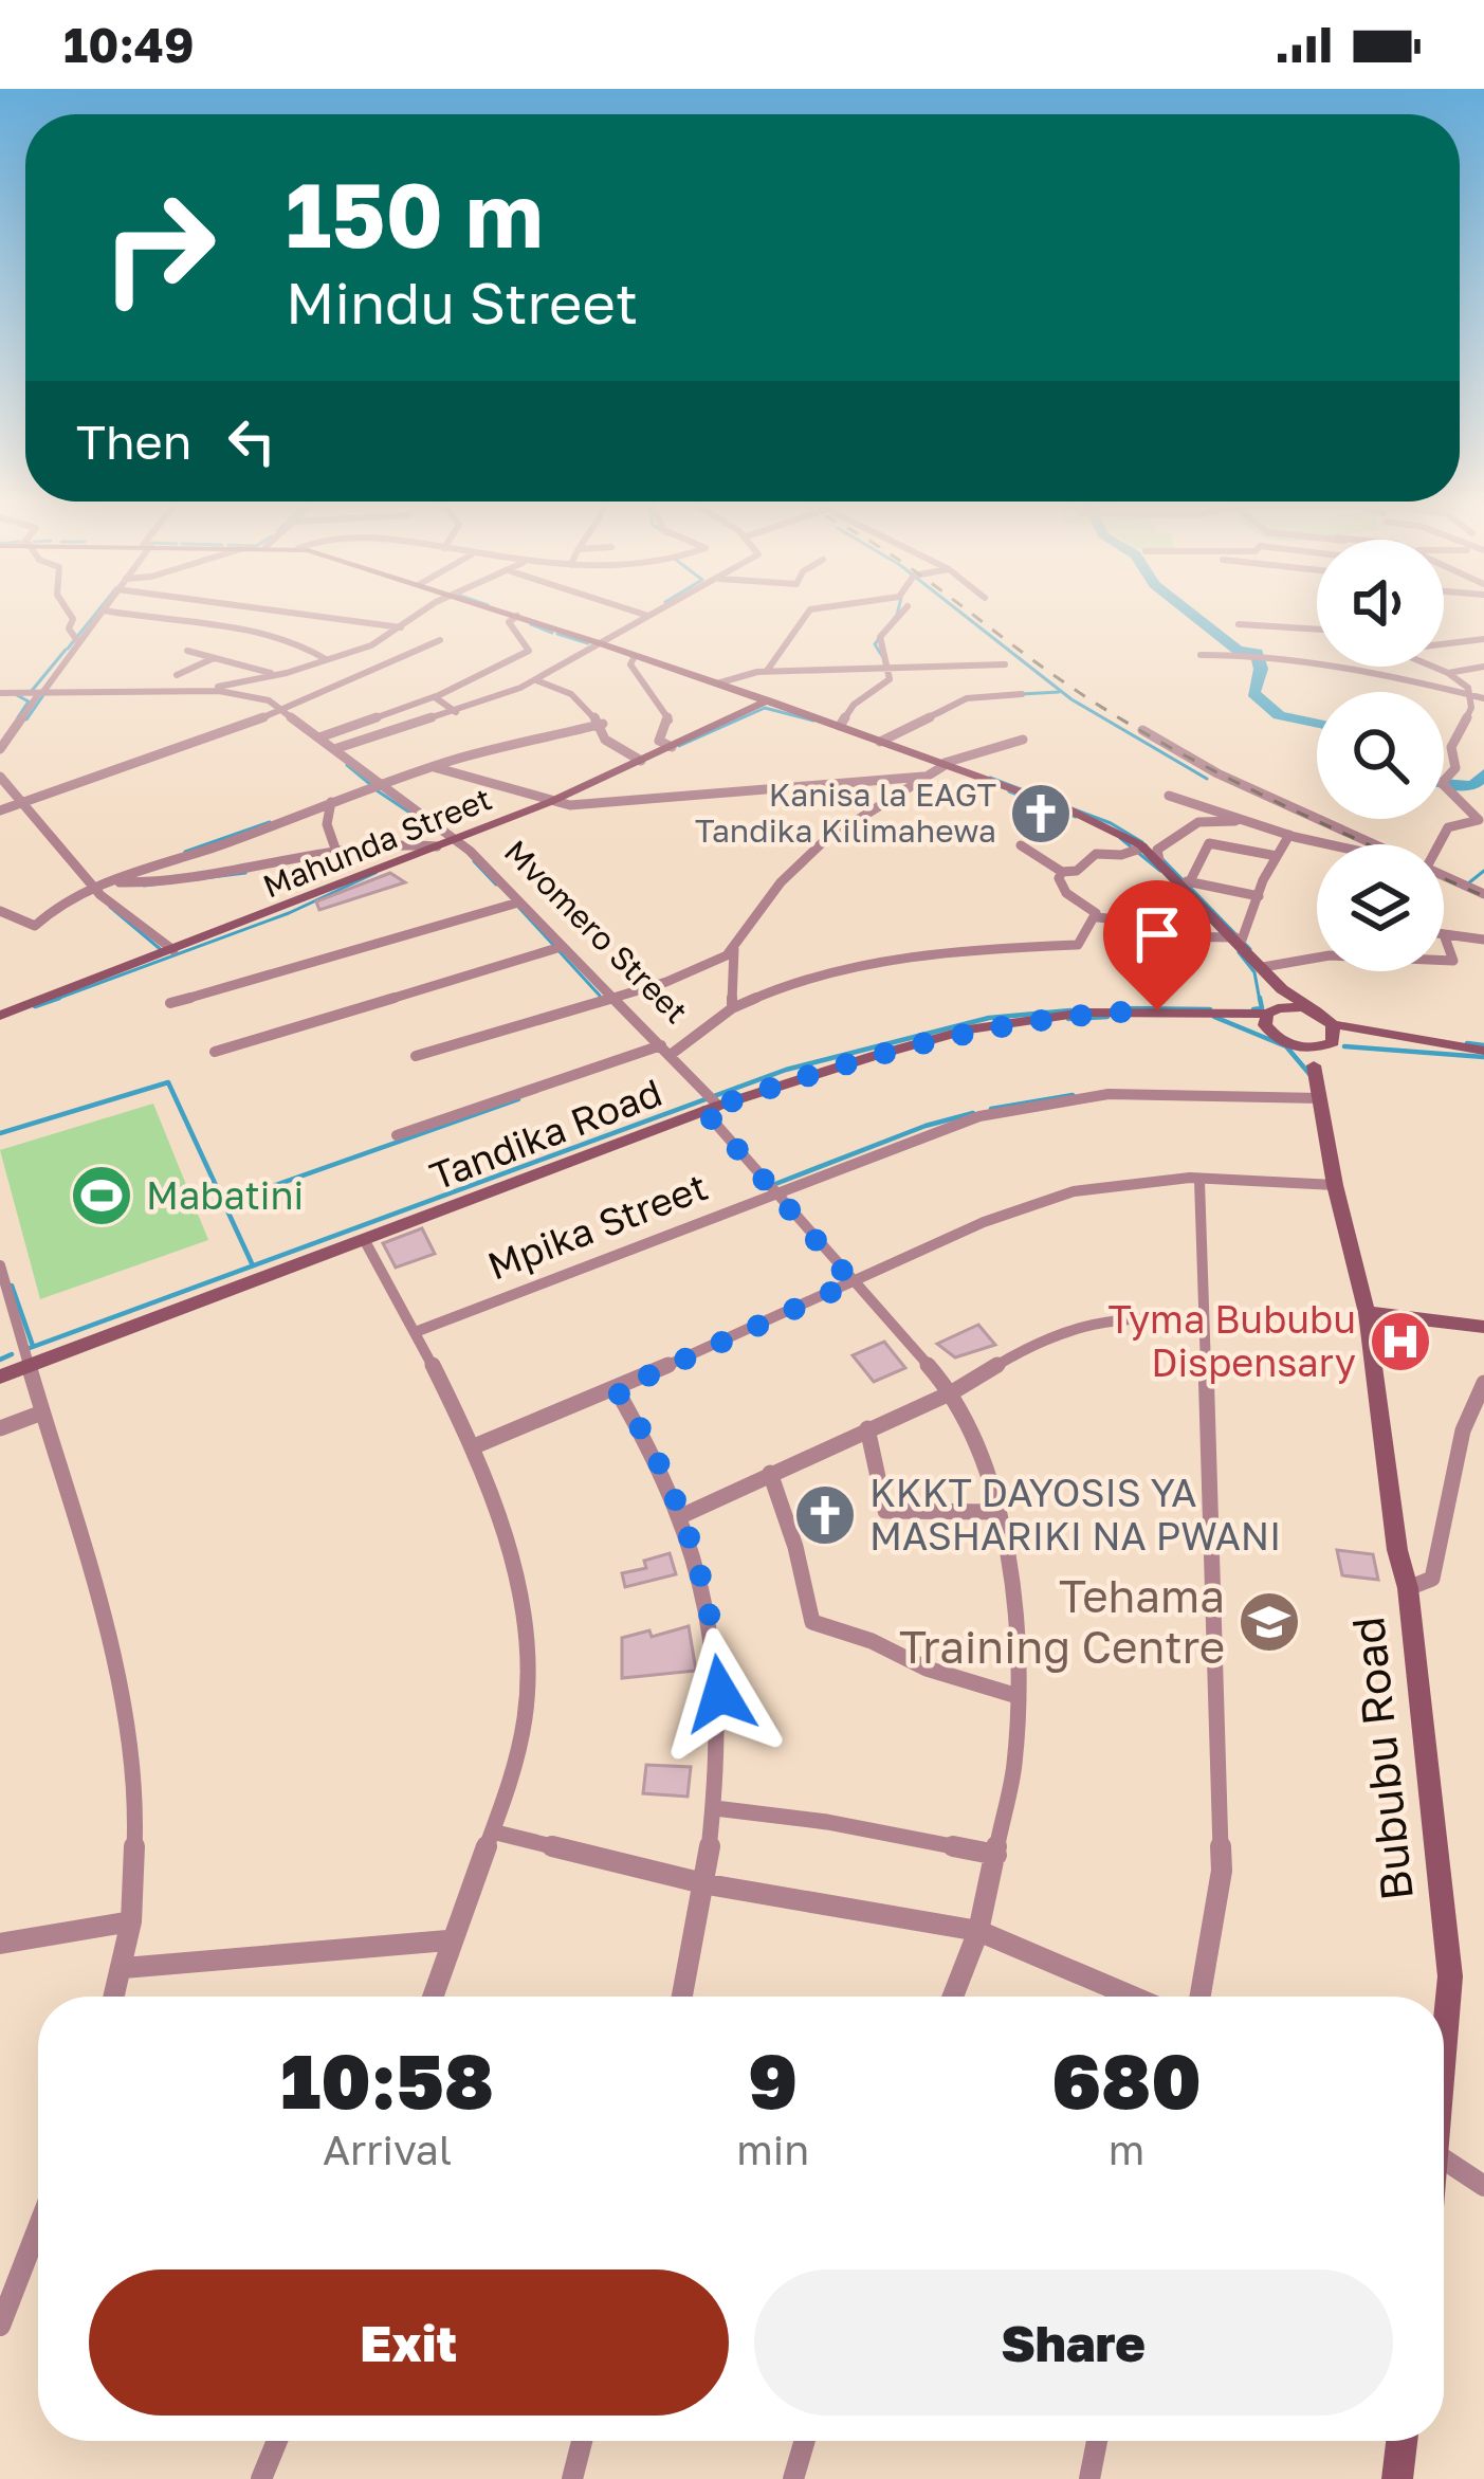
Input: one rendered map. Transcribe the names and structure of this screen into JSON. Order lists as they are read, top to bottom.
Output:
{
  "streets": {
    "street": [
      "Mahunda Street",
      "Mvomero Street",
      "Tandika Road",
      "Mpika Street",
      "Bububu Road"
    ]
  },
  "crossings": [
    ["Mahunda Street", "Mvomero Street"],
    ["Mvomero Street", "Tandika Road"],
    ["Mvomero Street", "Mpika Street"],
    ["Tandika Road", "Bububu Road"],
    ["Mpika Street", "Bububu Road"]
  ],
  "places": {
    "church": ["Kanisa la EAGT Tandika Kilimahewa", "KKKT DAYOSIS YA MASHARIKI NA PWANI"],
    "sports": ["Mabatini"],
    "hospital": ["Tyma Bububu Dispensary"],
    "school or university": ["Tehama Training Centre"]
  },
  "page": {
    "status": "10:49",
    "turn": ["150 m", "Mindu Street"],
    "then": "Then",
    "eta": [
      "10:58",
      "Arrival",
      "9",
      "min",
      "680",
      "m"
    ],
    "buttons": ["Exit", "Share"]
  }
}
